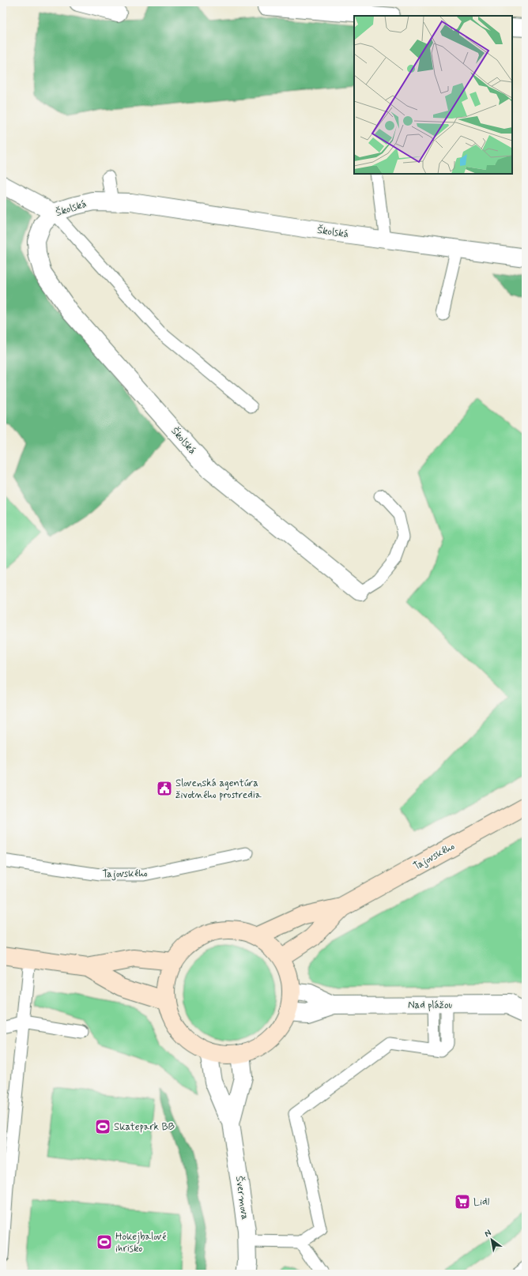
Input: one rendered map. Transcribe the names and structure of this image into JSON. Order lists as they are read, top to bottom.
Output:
{
  "streets": {
    "main road": ["Tajovského"],
    "street": ["Školská", "Nad plážou", "Švermova"]
  },
  "places": {
    "public building": ["Slovenská agentúra životného prostredia"],
    "sports": ["Skatepark BB", "Hokejbalové ihrisko"],
    "supermarket": ["Lidl"]
  },
  "north": "top left"
}
